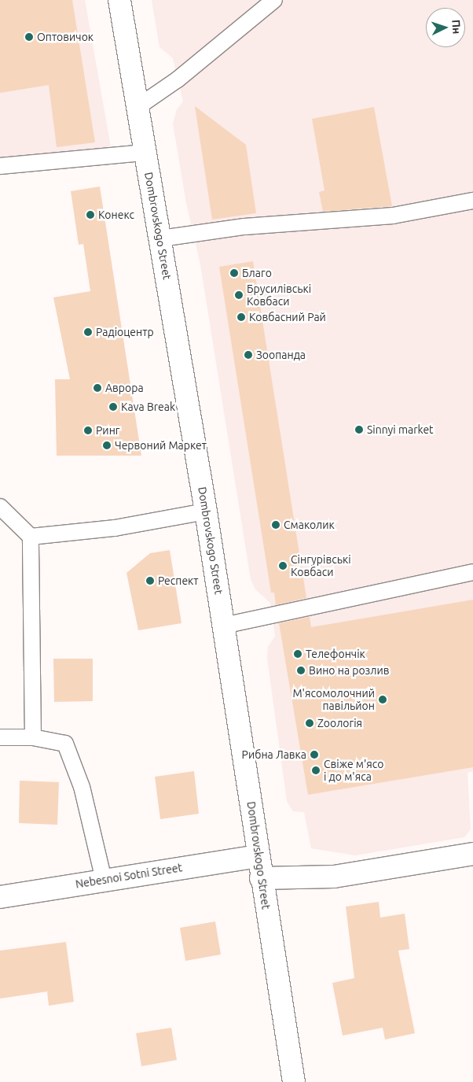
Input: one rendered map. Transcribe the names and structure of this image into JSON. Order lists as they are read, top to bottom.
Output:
{
  "streets": {
    "street": ["Dombrovskogo Street", "Nebesnoi Sotni Street"]
  },
  "crossings": [
    ["Dombrovskogo Street", "Nebesnoi Sotni Street"]
  ],
  "places": [
    "Оптовичок",
    "Конекс",
    "Благо",
    "Брусилівські Ковбаси",
    "Ковбасний Рай",
    "Радіоцентр",
    "Зоопанда",
    "Аврора",
    "Kava Break",
    "Sinnyi market",
    "Ринг",
    "Червоний Маркет",
    "Смаколик",
    "Сінгурівські Ковбаси",
    "Респект",
    "Телефончік",
    "Вино на розлив",
    "М'ясомолочний павільйон",
    "Zooлогія",
    "Рибна Лавка",
    "Свіже м'ясо і до м'яса"
  ],
  "north": "right"
}
